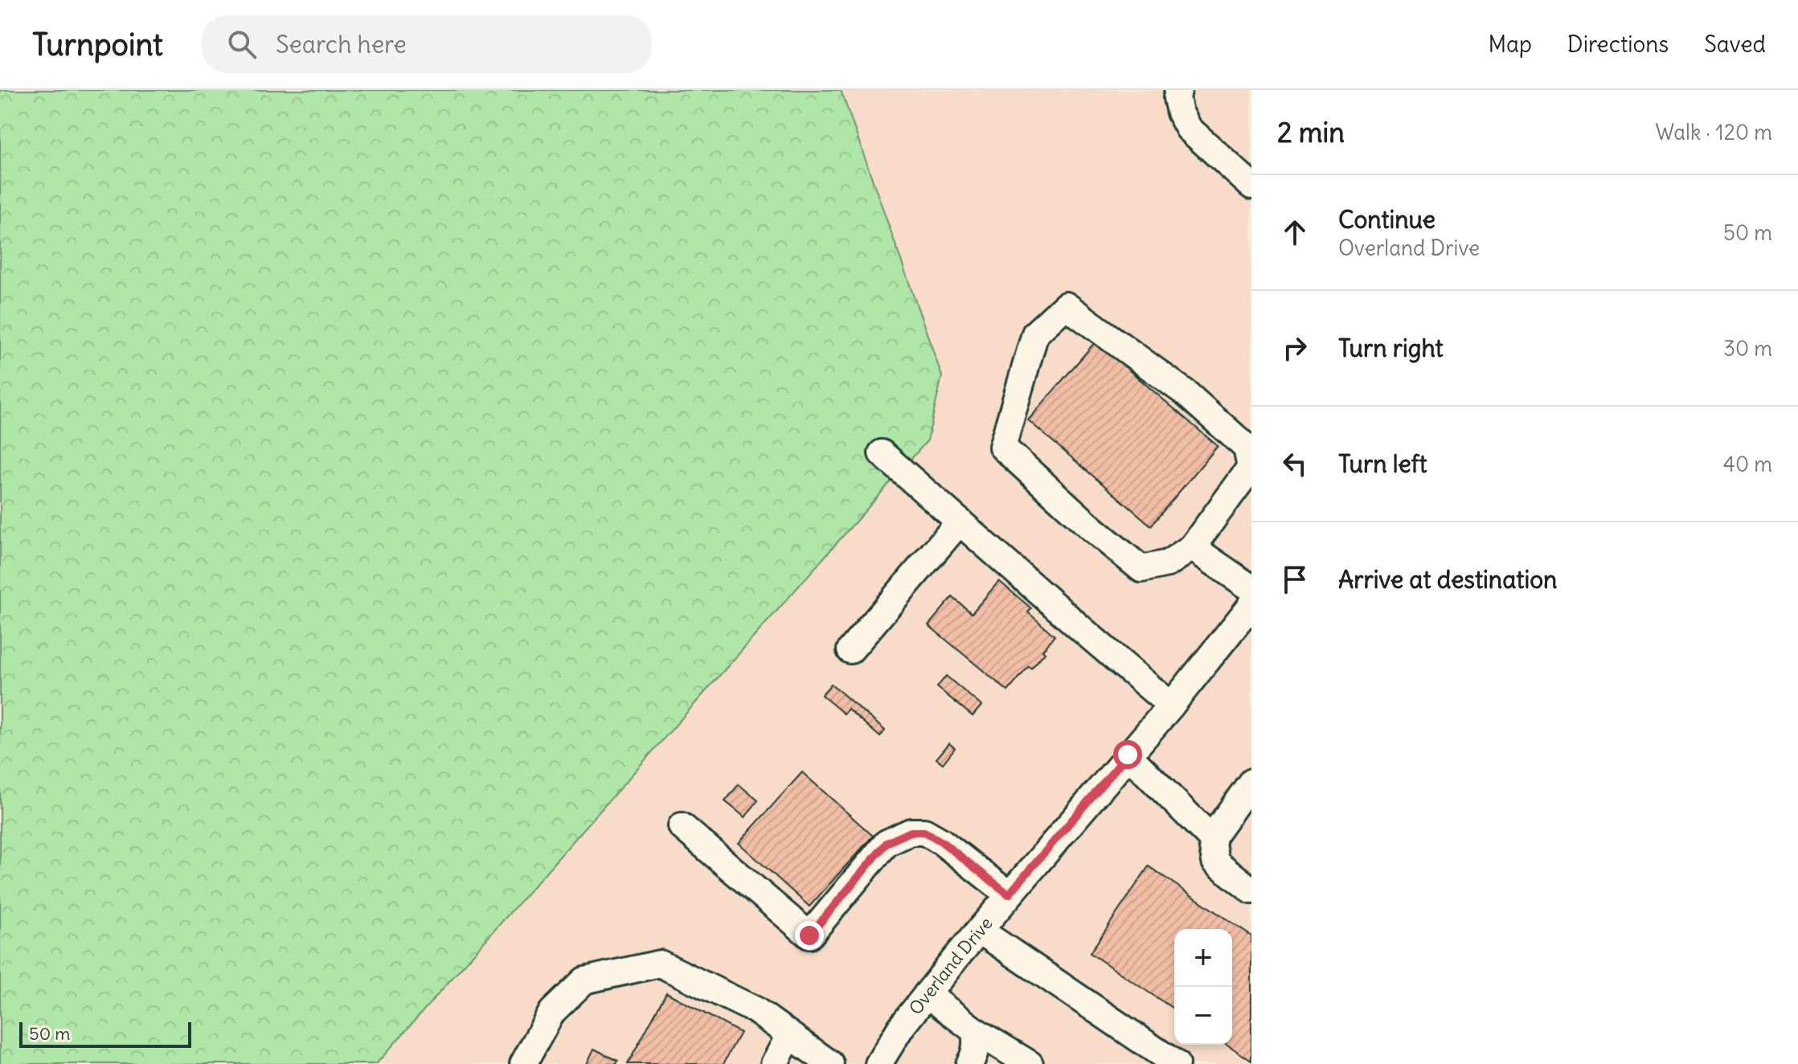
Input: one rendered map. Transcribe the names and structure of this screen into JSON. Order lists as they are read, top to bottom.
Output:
{
  "streets": {
    "street": ["Overland Drive"]
  },
  "scale_bar": "50 m",
  "page": {
    "header": "Turnpoint",
    "search": "Search here",
    "nav": ["Map", "Directions", "Saved"],
    "heading": ["2 min", "Walk · 120 m"],
    "list": [
      ["Continue", "Overland Drive", "50 m"],
      ["Turn right", "30 m"],
      ["Turn left", "40 m"],
      "Arrive at destination"
    ],
    "map_buttons": ["+", "−"],
    "scale": "50 m"
  }
}
